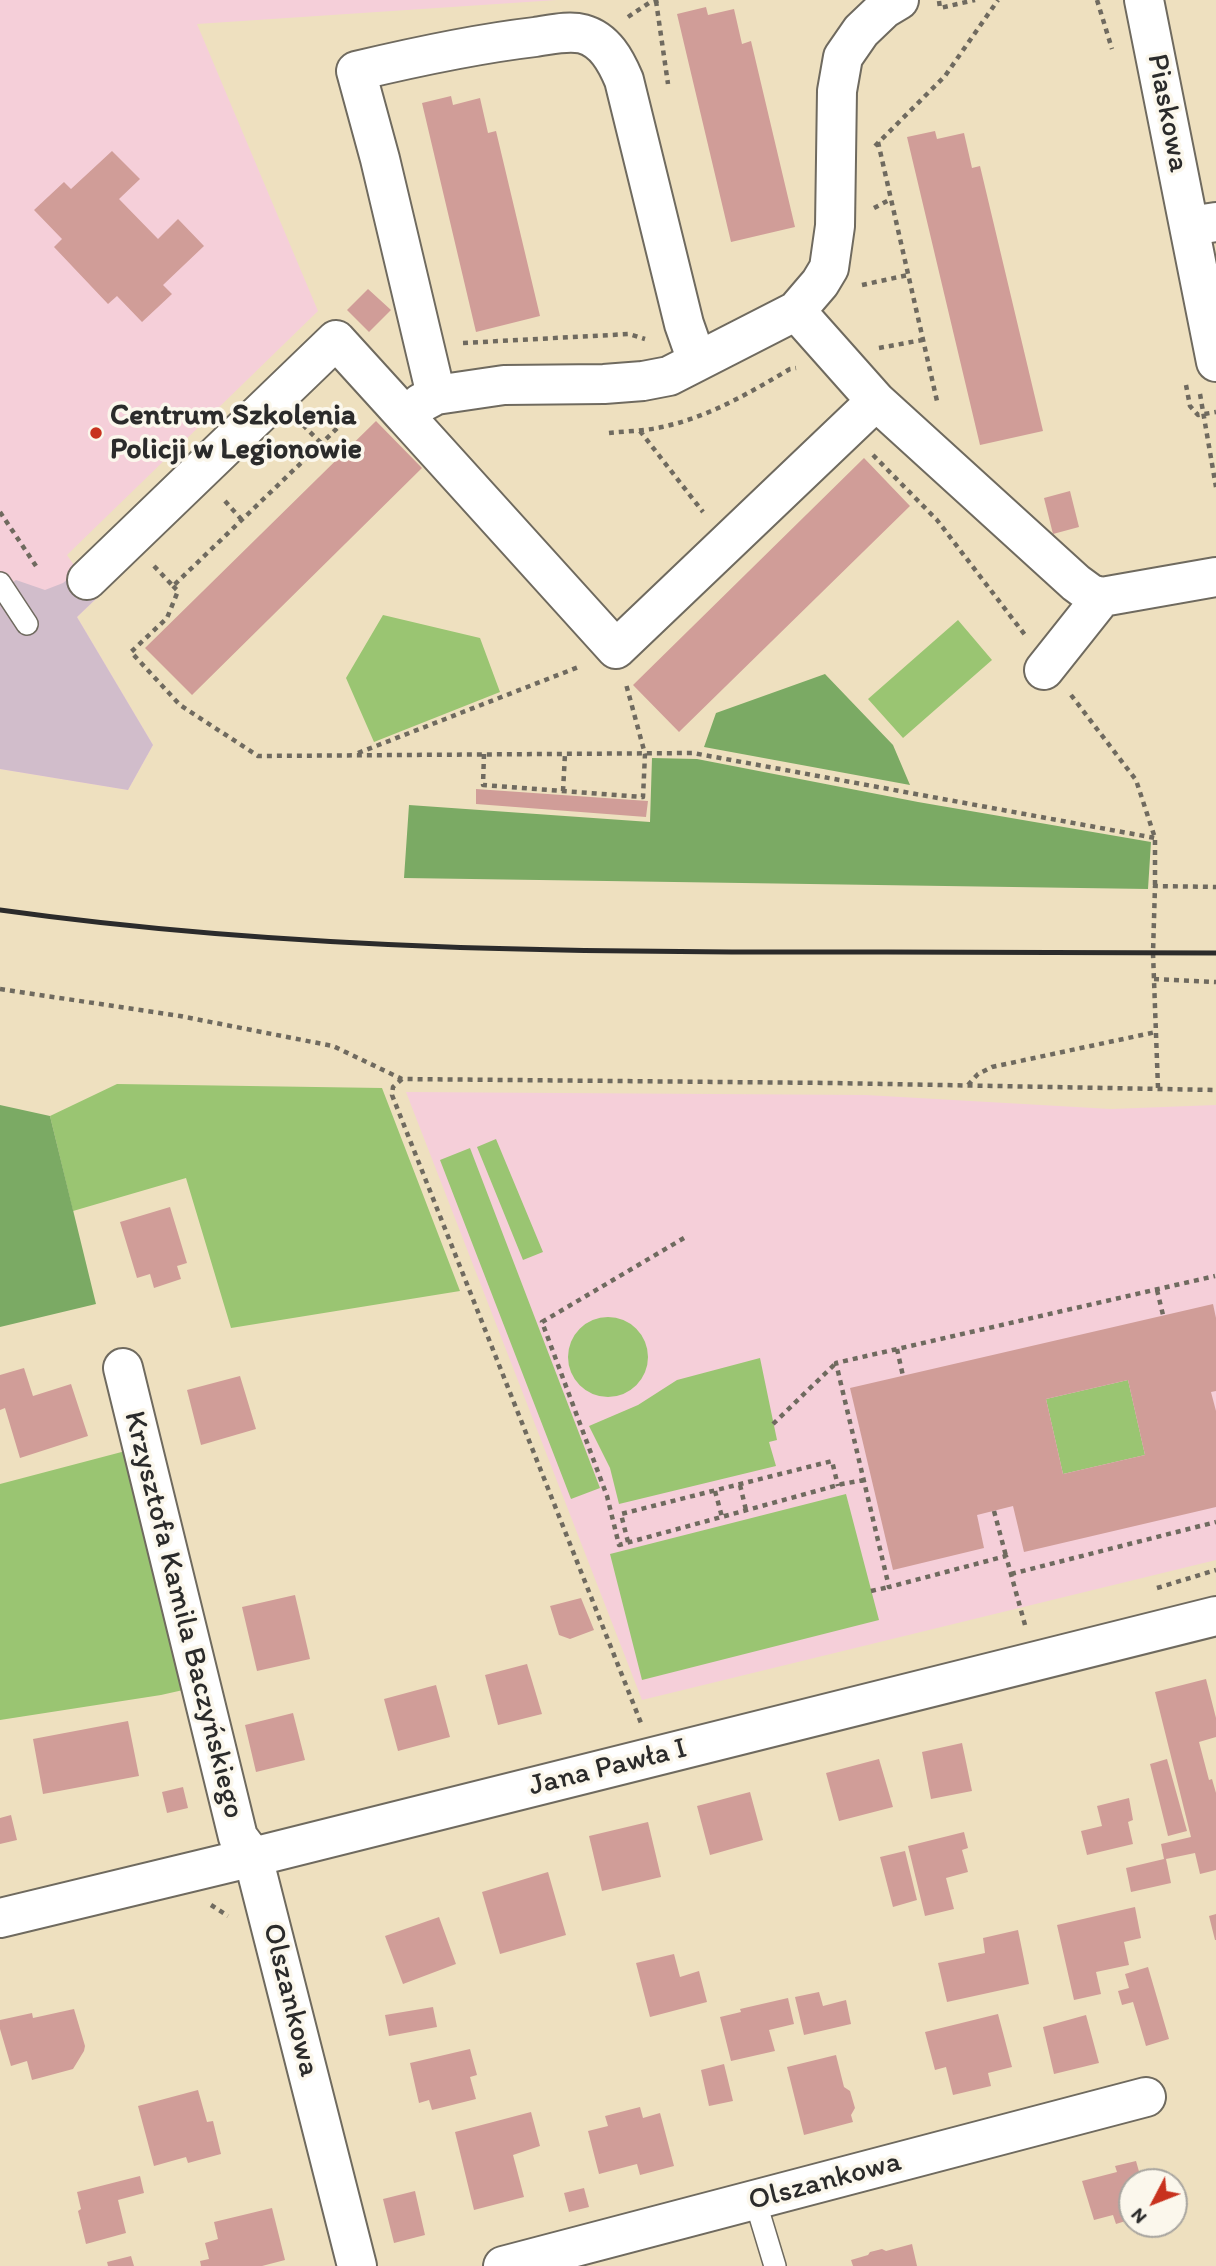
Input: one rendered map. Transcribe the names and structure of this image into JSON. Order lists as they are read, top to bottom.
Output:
{
  "streets": {
    "street": [
      "Piaskowa",
      "Krzysztofa Kamila Baczyńskiego",
      "Jana Pawła I",
      "Olszankowa"
    ]
  },
  "crossings": [
    ["Krzysztofa Kamila Baczyńskiego", "Jana Pawła I"],
    ["Krzysztofa Kamila Baczyńskiego", "Olszankowa"],
    ["Jana Pawła I", "Olszankowa"]
  ],
  "places": ["Centrum Szkolenia Policji w Legionowie"],
  "north": "bottom left"
}
